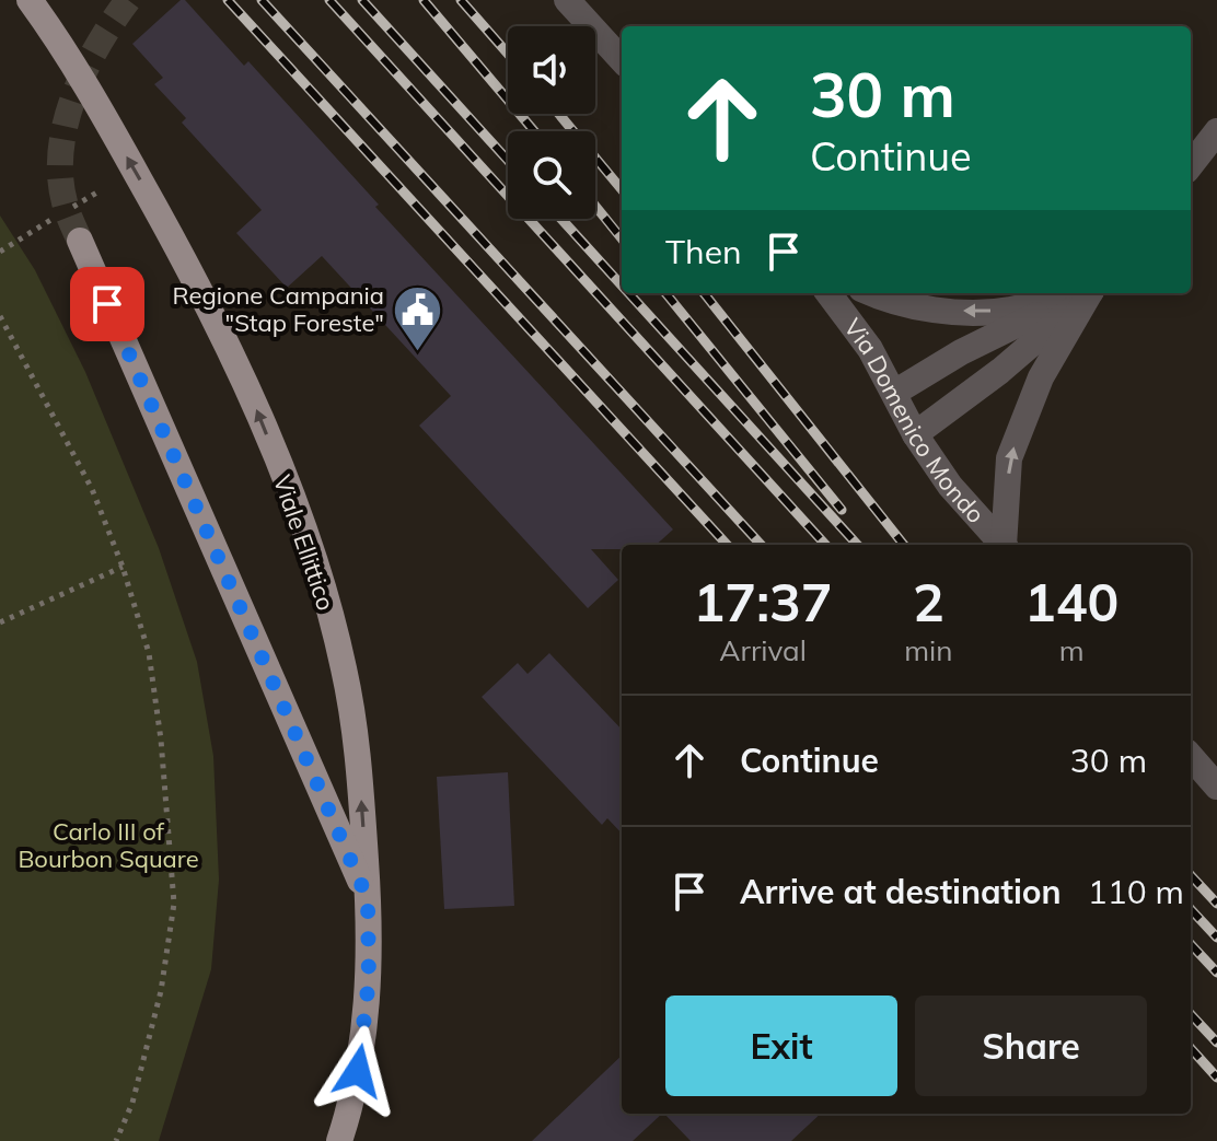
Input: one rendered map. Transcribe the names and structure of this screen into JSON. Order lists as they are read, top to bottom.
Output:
{
  "streets": {
    "main road": ["Viale Ellittico"],
    "street": ["Via Domenico Mondo"]
  },
  "parks": ["Carlo III of Bourbon Square"],
  "places": {
    "public building": ["Regione Campania \"Stap Foreste\""]
  },
  "page": {
    "turn": ["30 m", "Continue"],
    "then": "Then",
    "eta": [
      "17:37",
      "Arrival",
      "2",
      "min",
      "140",
      "m"
    ],
    "list": [
      {
        "name": "Continue",
        "value": "30 m"
      },
      {
        "name": "Arrive at destination",
        "value": "110 m"
      }
    ],
    "buttons": ["Exit", "Share"]
  }
}
